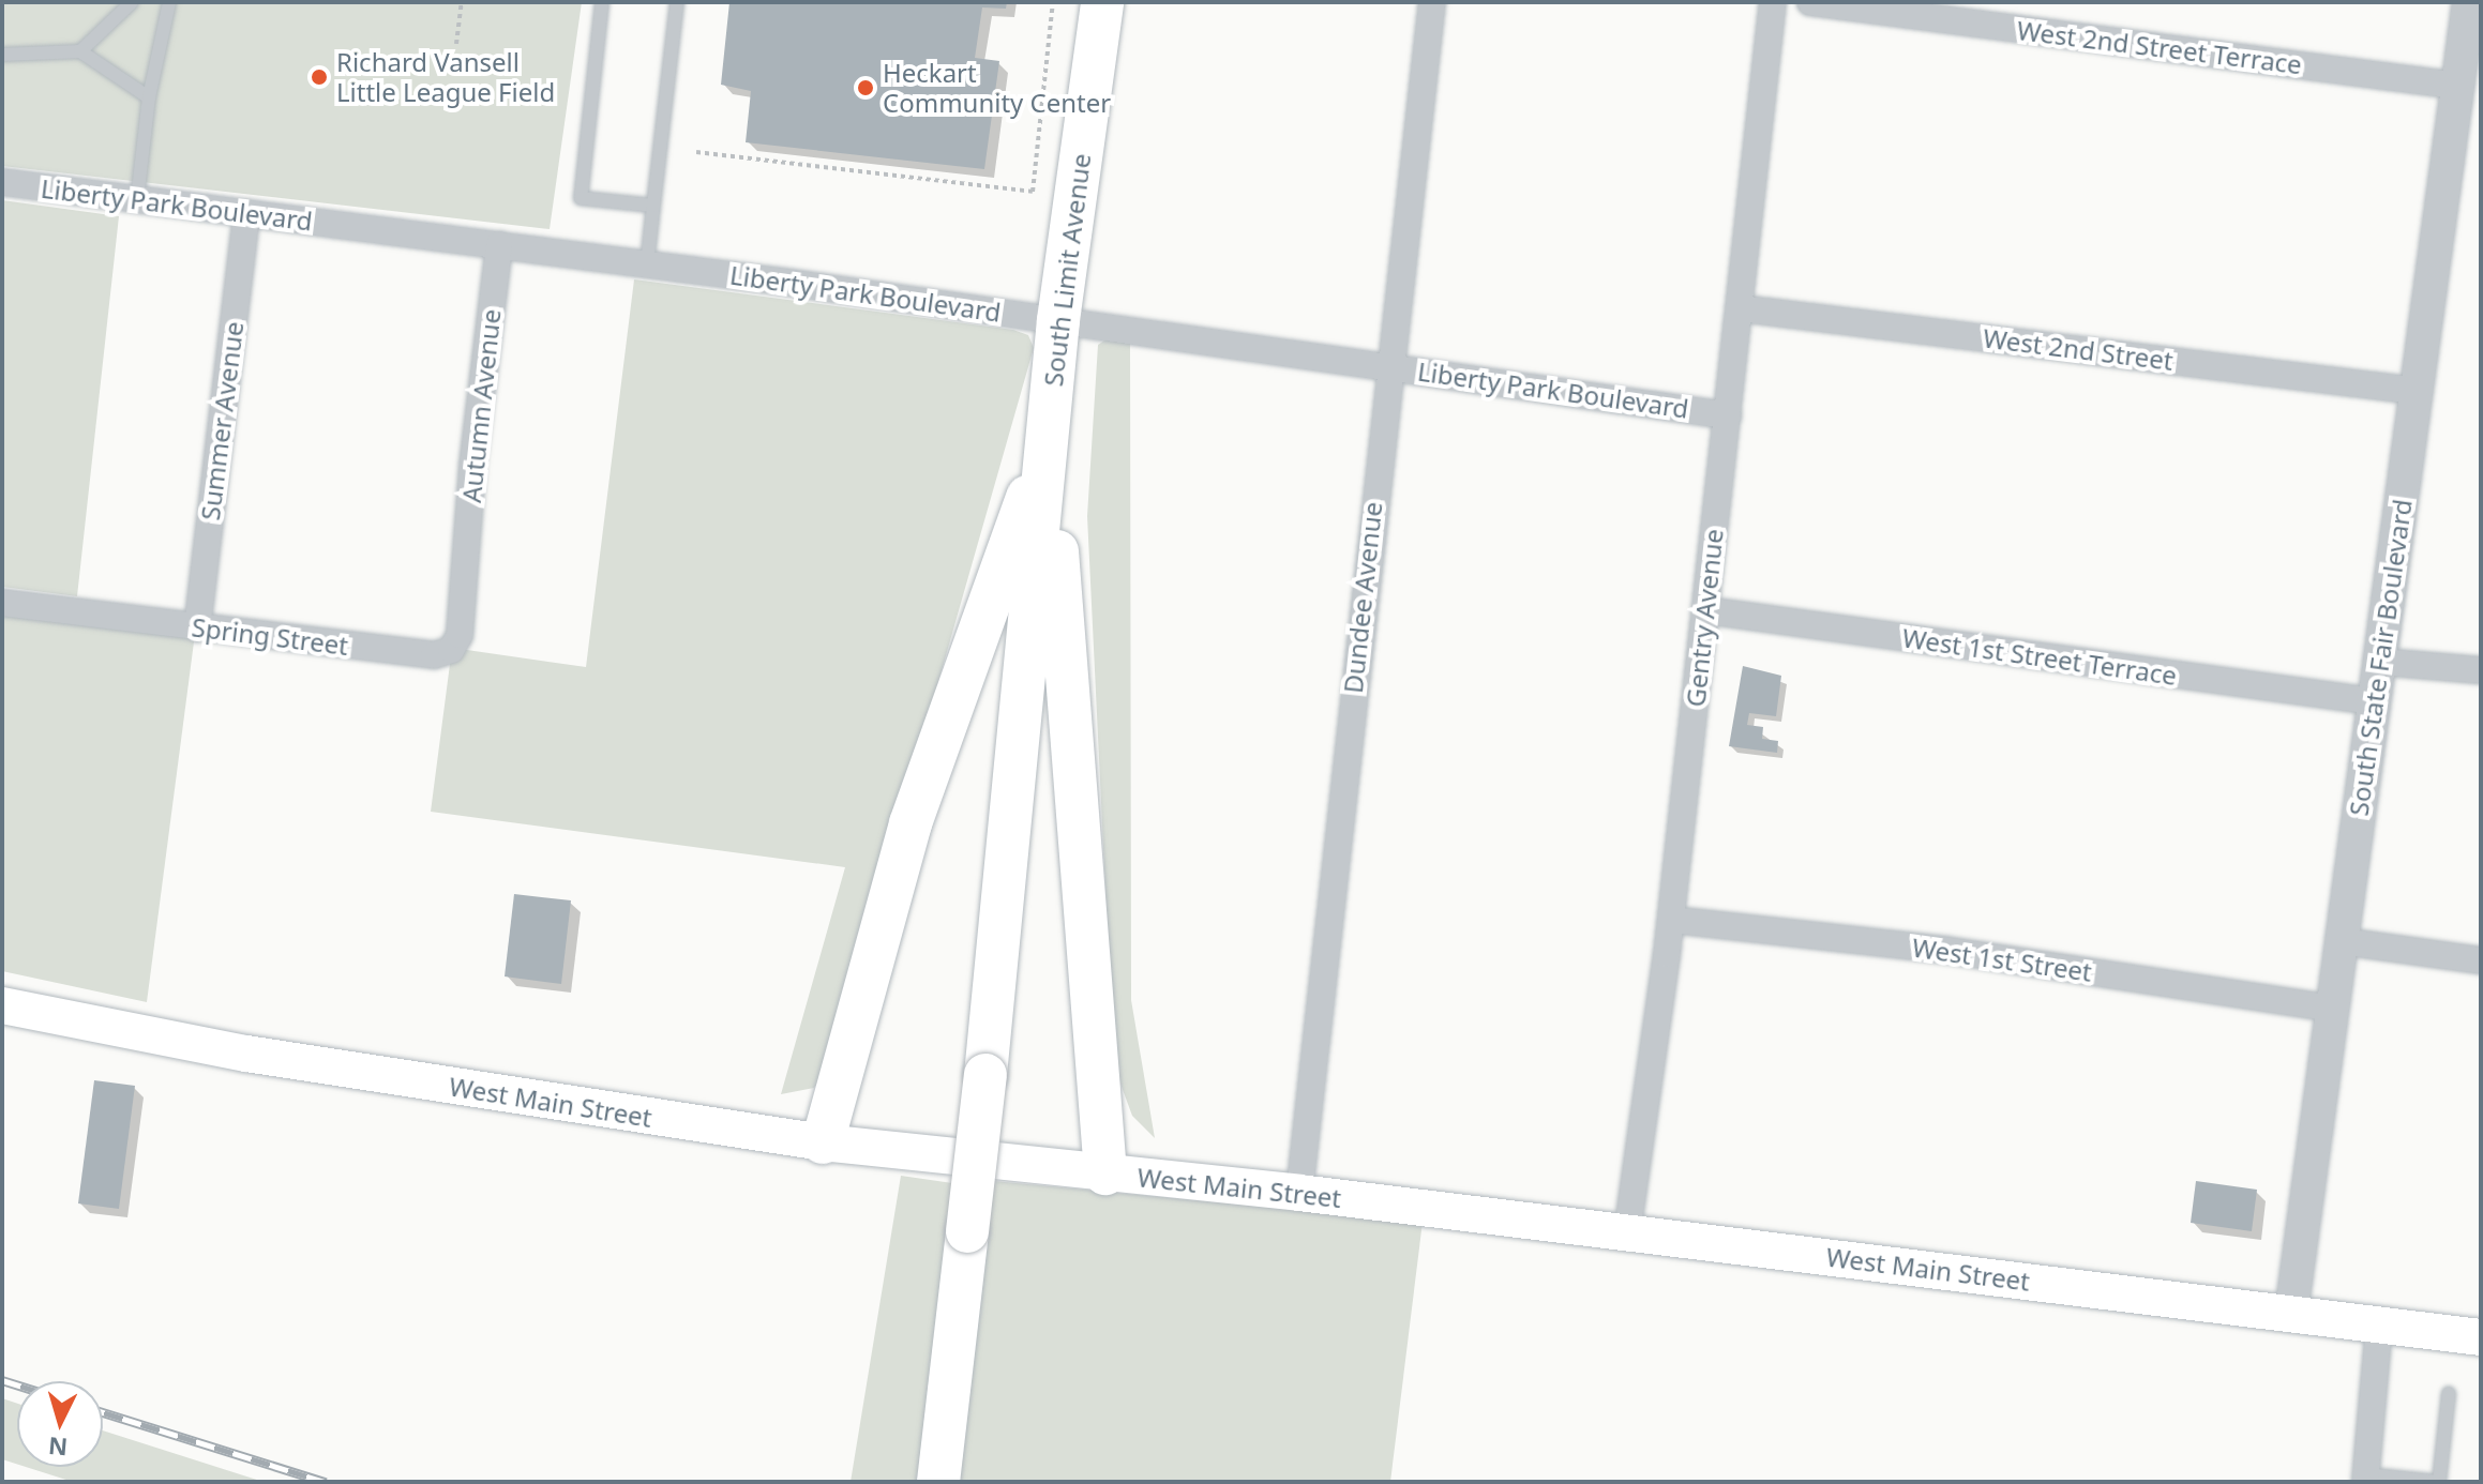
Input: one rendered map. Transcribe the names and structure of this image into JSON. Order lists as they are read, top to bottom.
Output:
{
  "streets": {
    "highway": ["South Limit Avenue"],
    "main road": ["West Main Street"],
    "street": [
      "West 2nd Street Terrace",
      "Liberty Park Boulevard",
      "West 2nd Street",
      "Autumn Avenue",
      "Summer Avenue",
      "Dundee Avenue",
      "Gentry Avenue",
      "Spring Street",
      "West 1st Street Terrace",
      "South State Fair Boulevard",
      "West 1st Street"
    ]
  },
  "crossings": [
    ["West 2nd Street Terrace", "South State Fair Boulevard"],
    ["Liberty Park Boulevard", "South Limit Avenue"],
    ["Liberty Park Boulevard", "Autumn Avenue"],
    ["Liberty Park Boulevard", "Summer Avenue"],
    ["Liberty Park Boulevard", "Dundee Avenue"],
    ["Liberty Park Boulevard", "Gentry Avenue"],
    ["West 2nd Street", "Gentry Avenue"],
    ["West 2nd Street", "South State Fair Boulevard"],
    ["Autumn Avenue", "Spring Street"],
    ["Summer Avenue", "Spring Street"],
    ["Dundee Avenue", "West Main Street"],
    ["Gentry Avenue", "West 1st Street Terrace"],
    ["Gentry Avenue", "West 1st Street"],
    ["Gentry Avenue", "West Main Street"],
    ["West 1st Street Terrace", "South State Fair Boulevard"],
    ["South State Fair Boulevard", "West 1st Street"],
    ["South State Fair Boulevard", "West Main Street"]
  ],
  "places": ["Richard Vansell Little League Field", "Heckart Community Center"],
  "north": "bottom"
}
